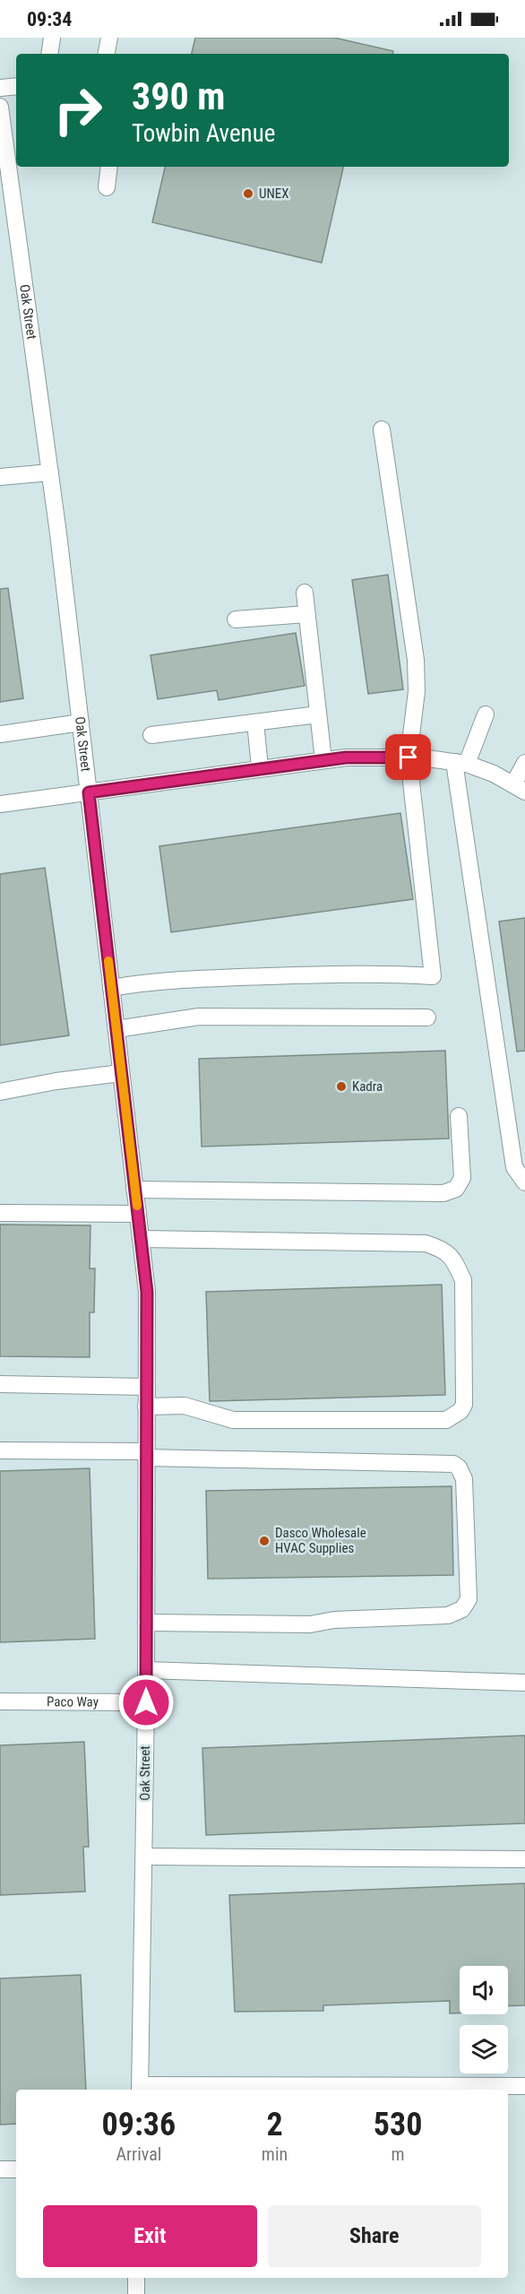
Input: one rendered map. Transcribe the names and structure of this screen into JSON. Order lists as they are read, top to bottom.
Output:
{
  "streets": {
    "street": ["Oak Street", "Paco Way"]
  },
  "crossings": [
    ["Oak Street", "Paco Way"]
  ],
  "places": ["UNEX", "Kadra", "Dasco Wholesale HVAC Supplies"],
  "page": {
    "status": "09:34",
    "turn": ["390 m", "Towbin Avenue"],
    "eta": [
      "09:36",
      "Arrival",
      "2",
      "min",
      "530",
      "m"
    ],
    "buttons": ["Exit", "Share"]
  }
}
